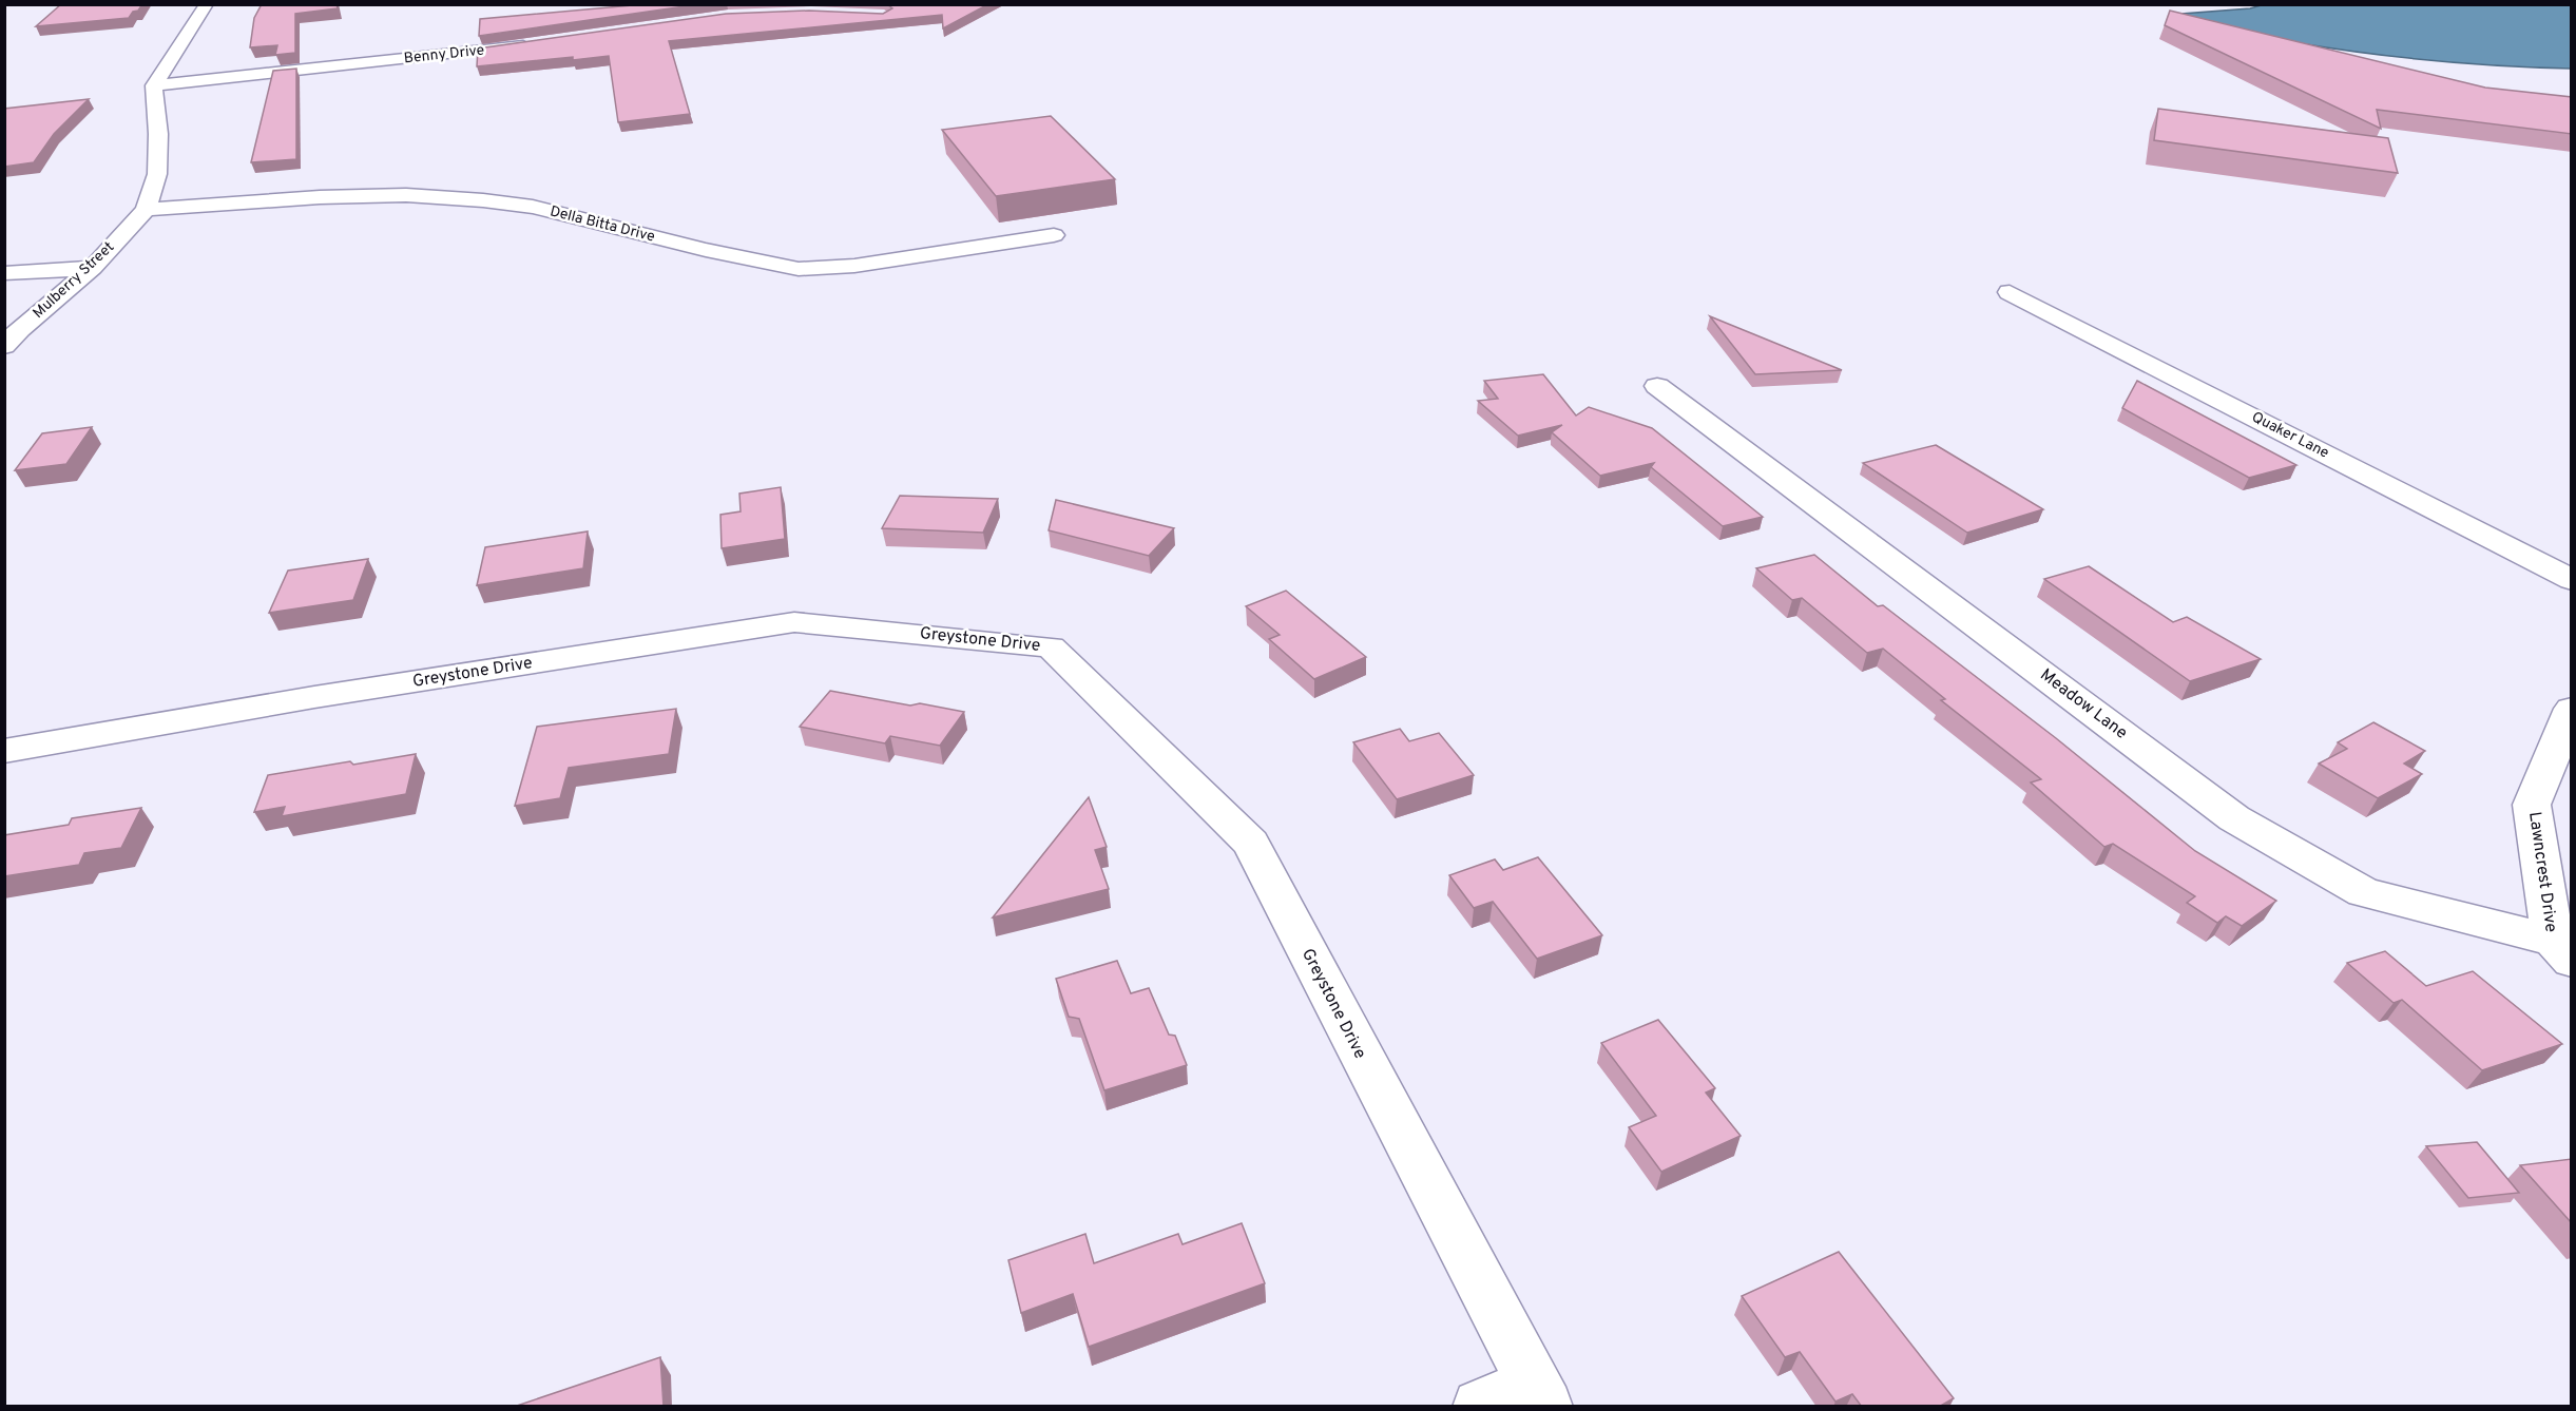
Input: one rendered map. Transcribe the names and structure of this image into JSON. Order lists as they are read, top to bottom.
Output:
{
  "streets": {
    "street": [
      "Benny Drive",
      "Della Bitta Drive",
      "Mulberry Street",
      "Quaker Lane",
      "Greystone Drive",
      "Meadow Lane",
      "Lawncrest Drive"
    ]
  },
  "crossings": [
    ["Benny Drive", "Mulberry Street"],
    ["Della Bitta Drive", "Mulberry Street"],
    ["Meadow Lane", "Lawncrest Drive"]
  ]
}
